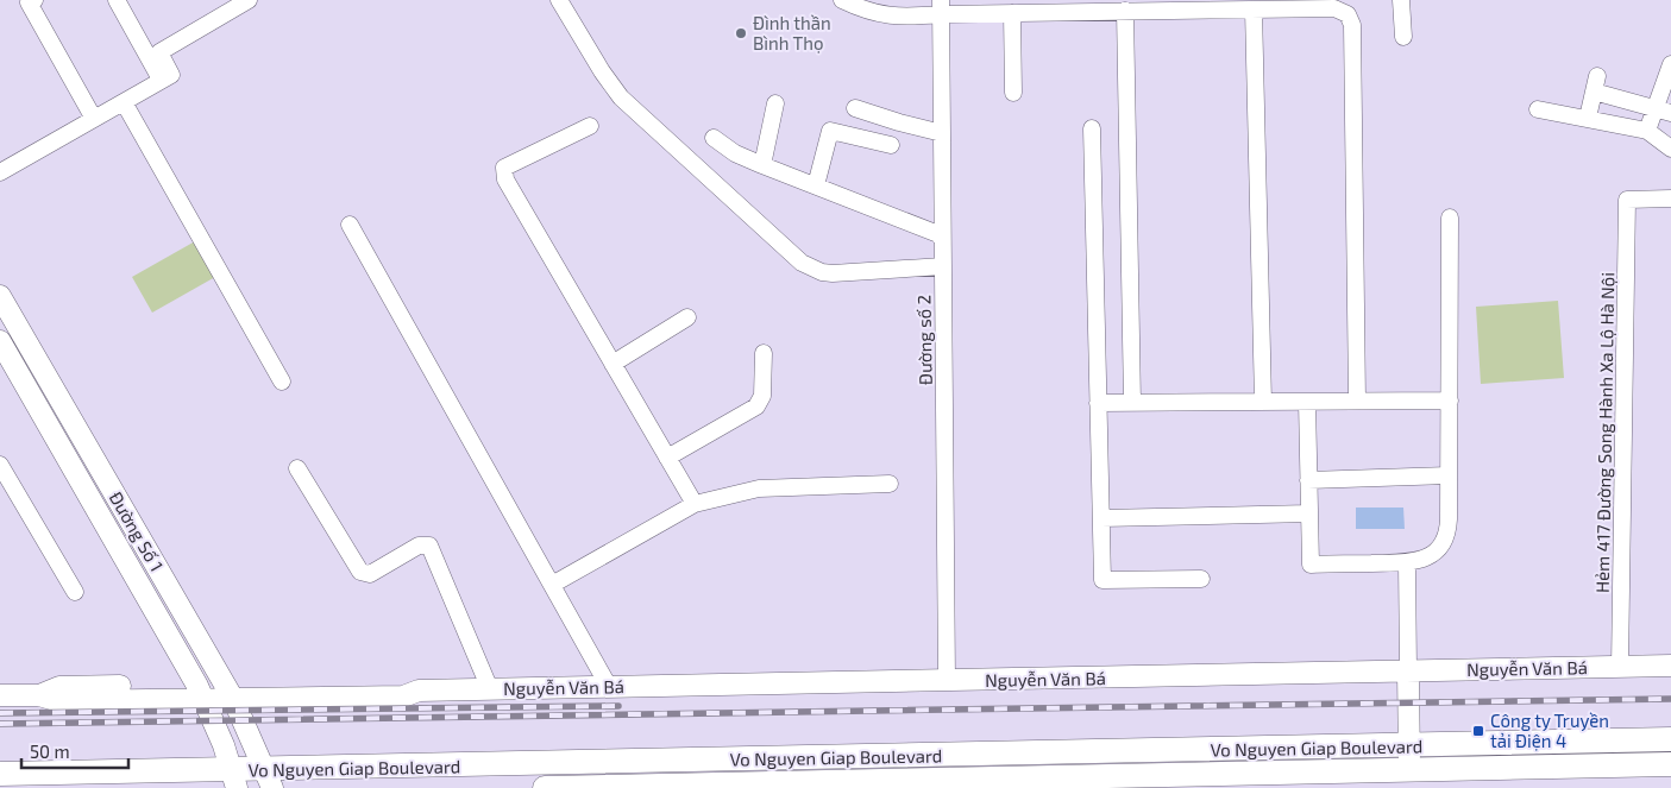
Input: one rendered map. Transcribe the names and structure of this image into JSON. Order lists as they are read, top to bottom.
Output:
{
  "streets": {
    "highway": ["Vo Nguyen Giap Boulevard"],
    "main road": ["Đường Số 1", "Nguyễn Văn Bá"],
    "street": ["Đường số 2", "Hẻm 417 Đường Song Hành Xa Lộ Hà Nội"]
  },
  "crossings": [
    ["Đường số 2", "Nguyễn Văn Bá"],
    ["Hẻm 417 Đường Song Hành Xa Lộ Hà Nội", "Nguyễn Văn Bá"],
    ["Đường Số 1", "Nguyễn Văn Bá"],
    ["Đường Số 1", "Vo Nguyen Giap Boulevard"]
  ],
  "places": {
    "other": ["Đình thần Bình Thọ"],
    "transit": ["Công ty Truyền tải Điện 4"]
  },
  "scale_bar": "50 m"
}
